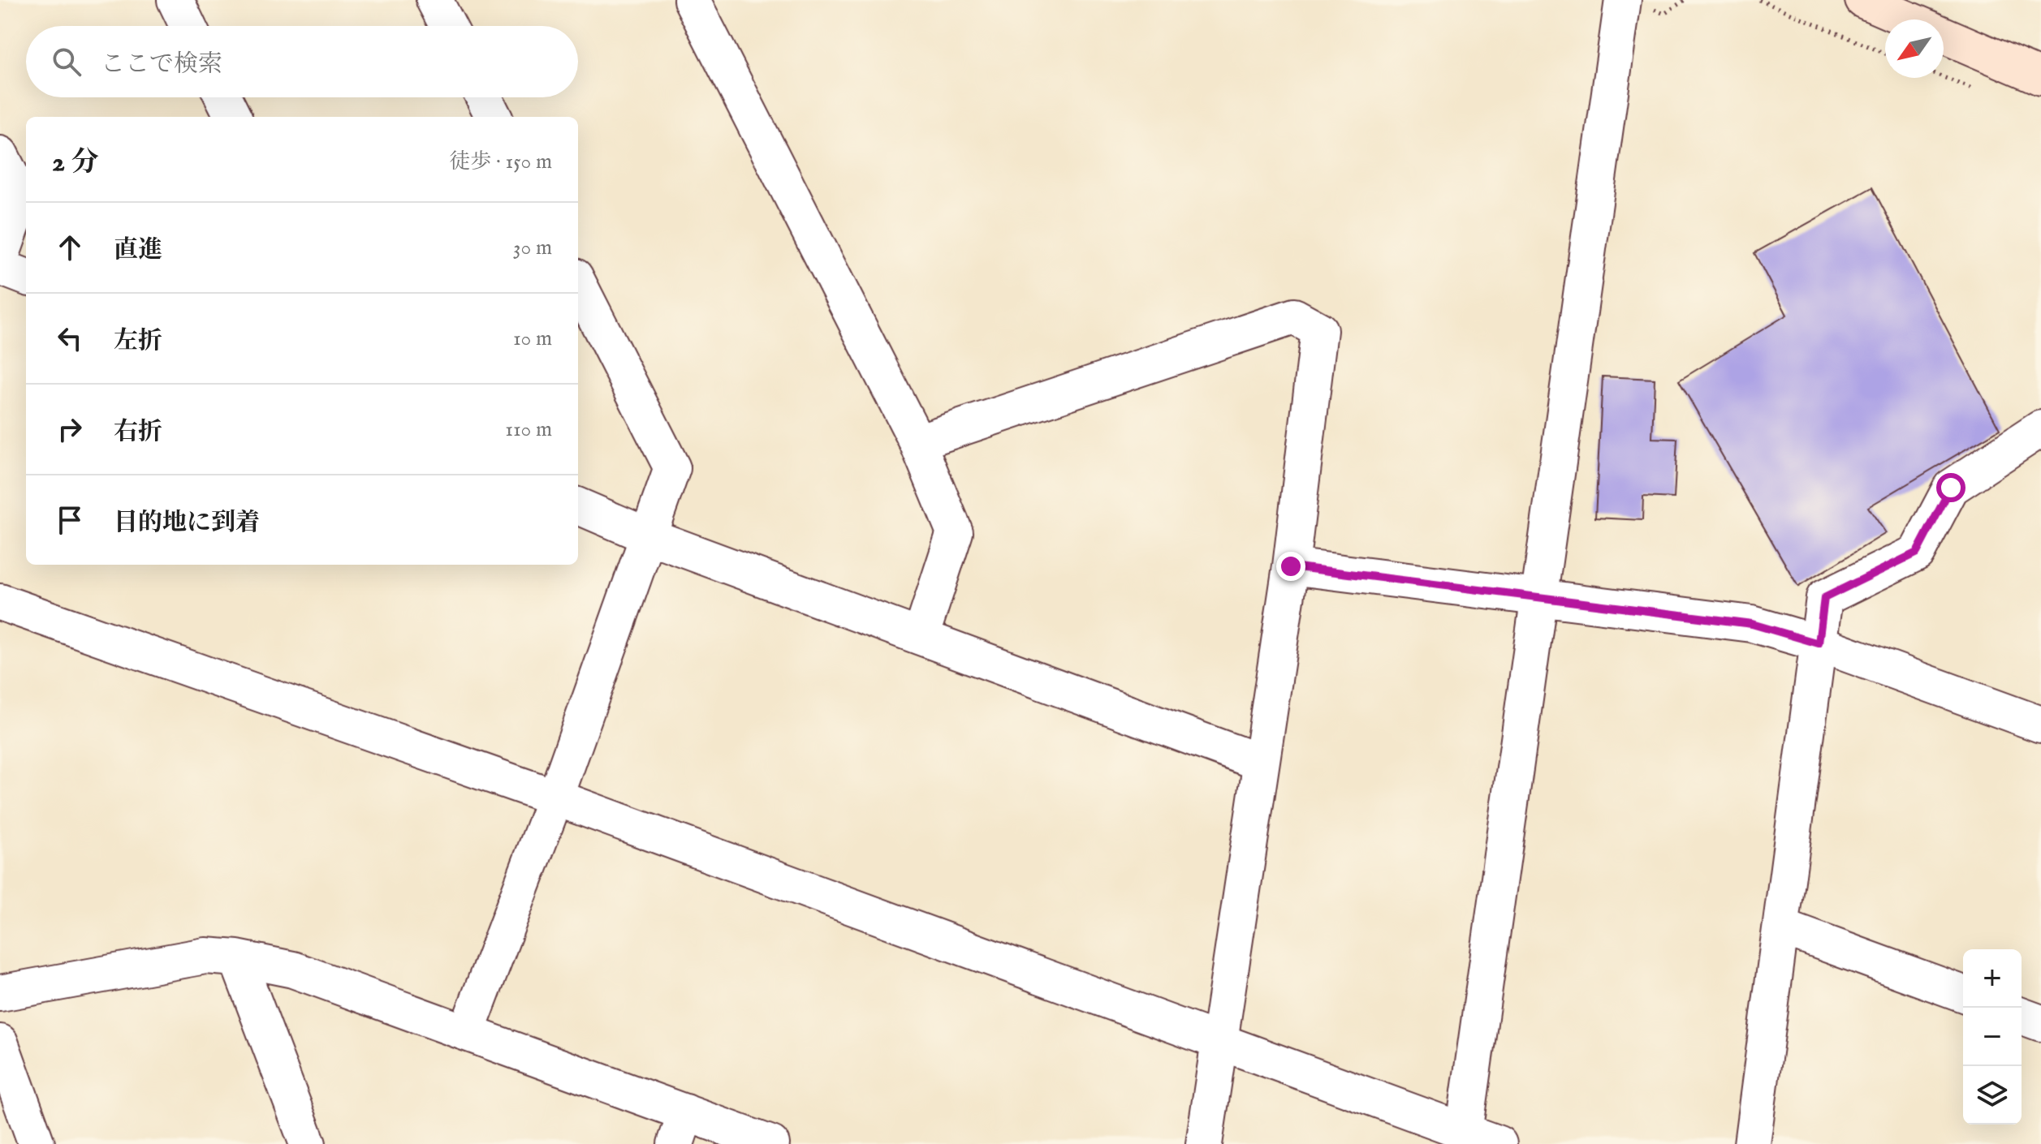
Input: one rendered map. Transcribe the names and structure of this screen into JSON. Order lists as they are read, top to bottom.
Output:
{
  "north": "bottom left",
  "page": {
    "search": "ここで検索",
    "heading": ["2 分", "徒歩 · 150 m"],
    "list": [
      ["直進", "30 m"],
      ["左折", "10 m"],
      ["右折", "110 m"],
      "目的地に到着"
    ],
    "map_buttons": ["+", "−"]
  }
}
